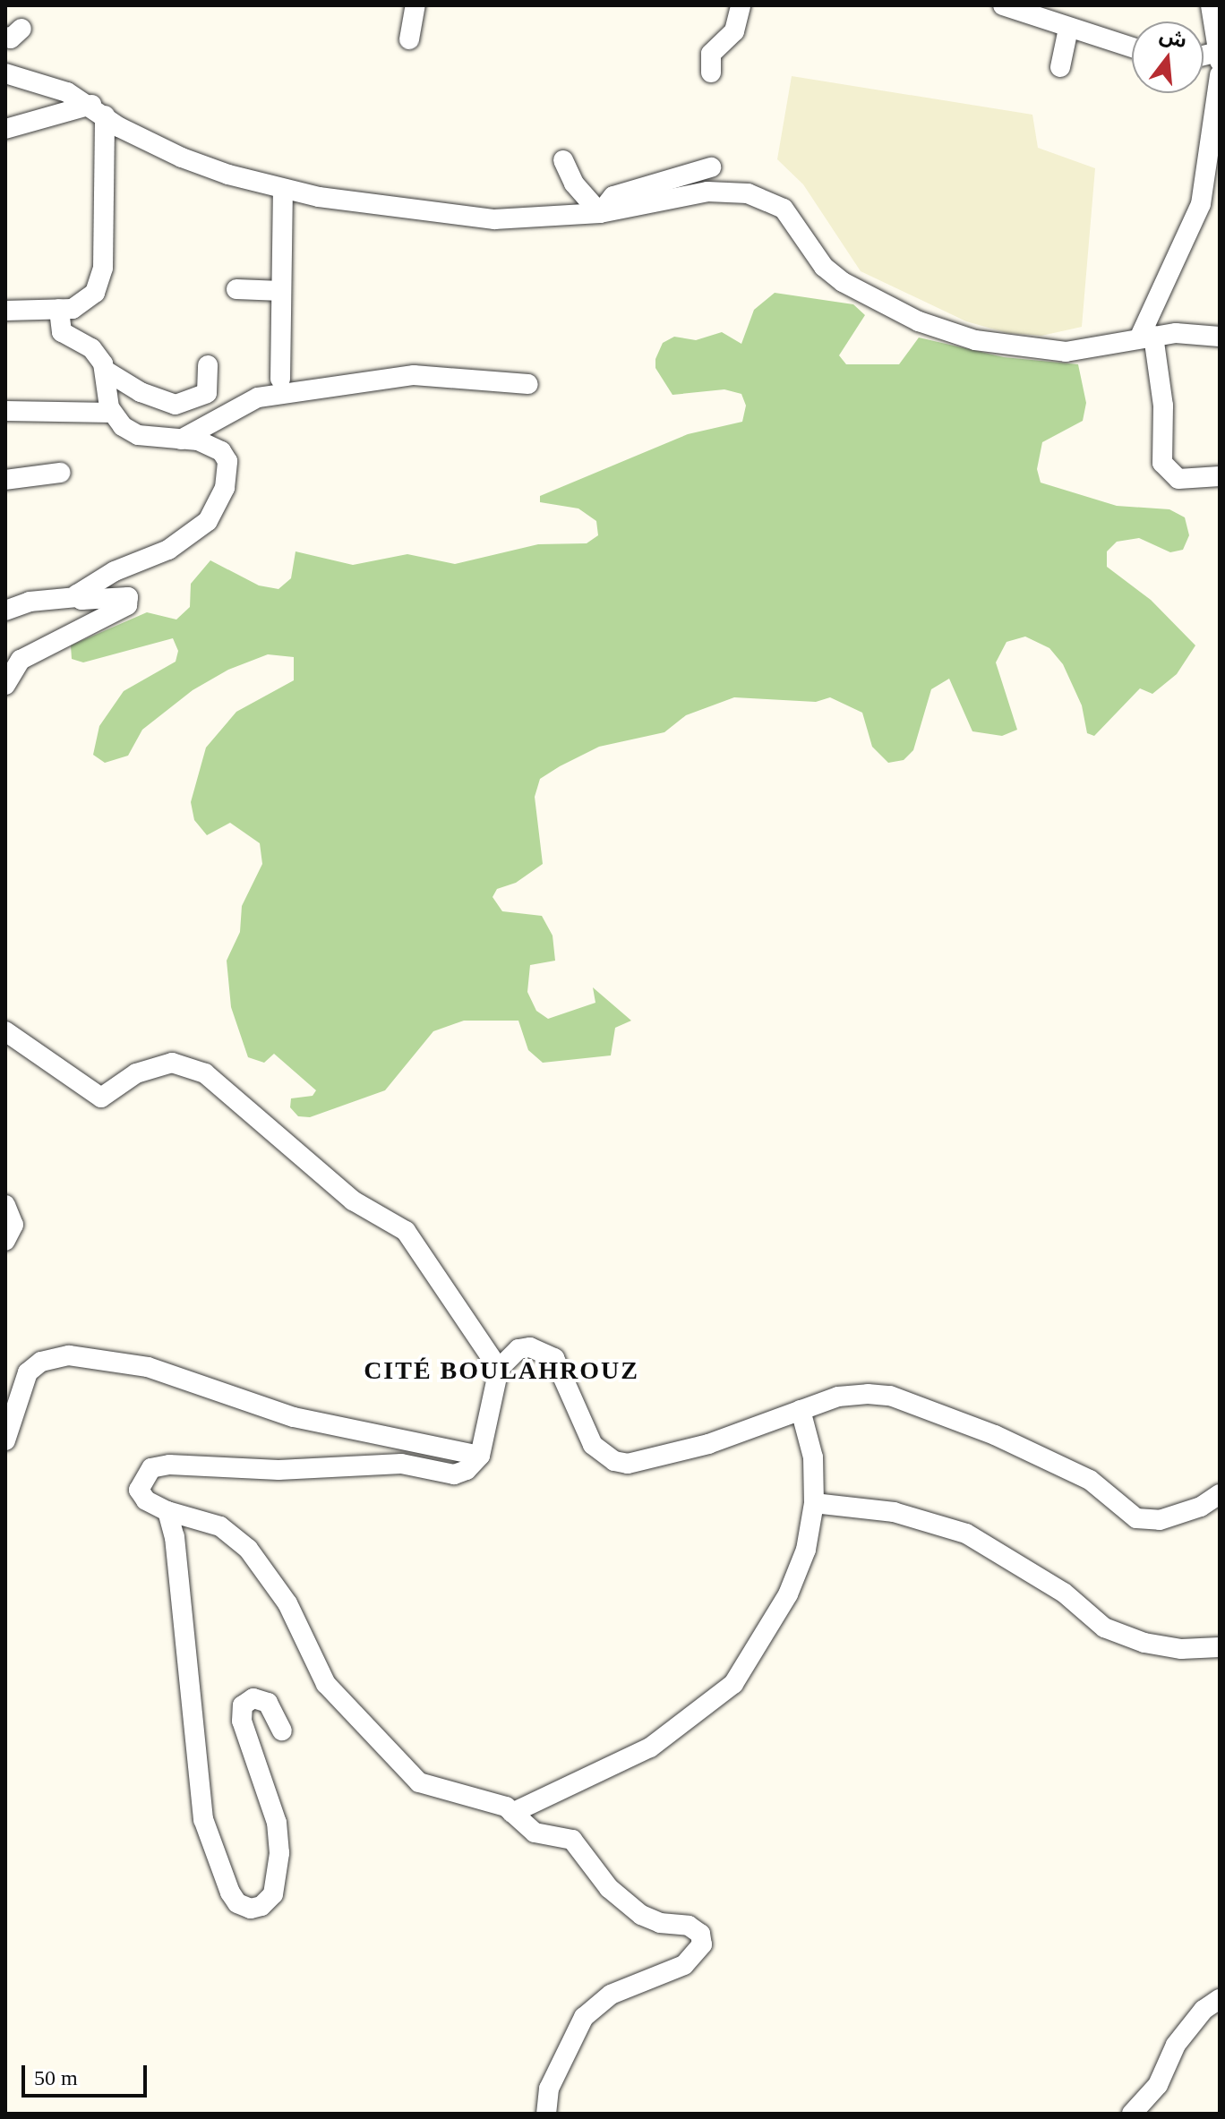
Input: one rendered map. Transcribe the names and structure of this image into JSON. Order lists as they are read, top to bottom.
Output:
{
  "districts": ["CITÉ BOULAHROUZ"],
  "scale_bar": "50 m",
  "north": "top"
}
